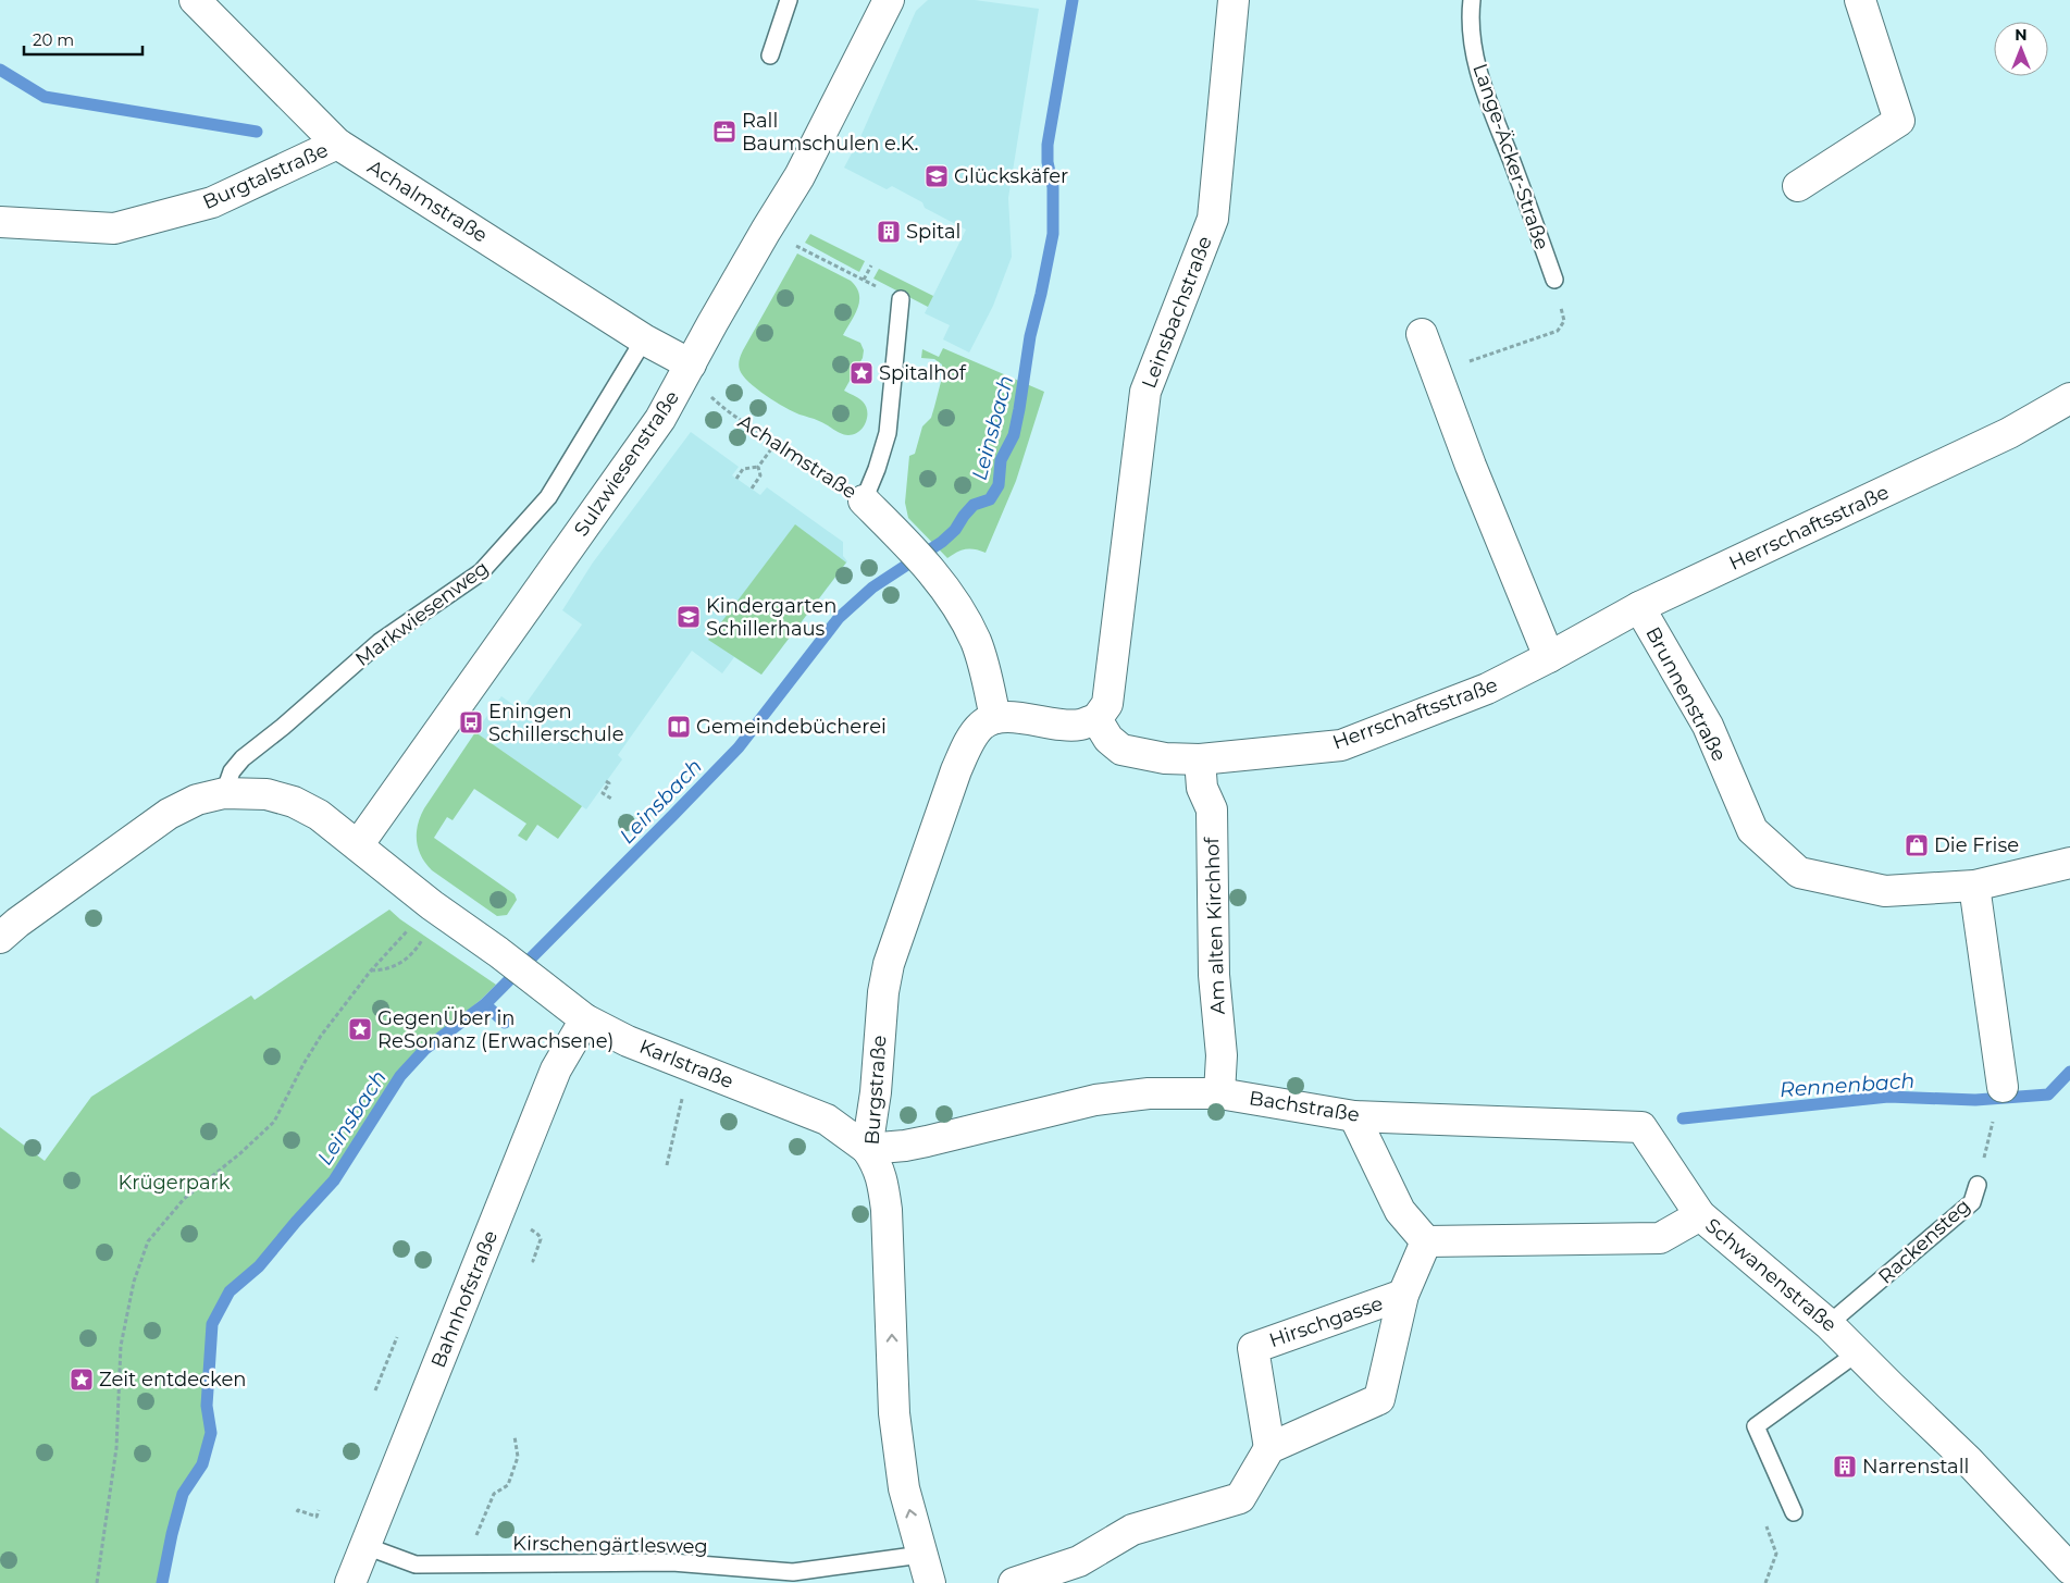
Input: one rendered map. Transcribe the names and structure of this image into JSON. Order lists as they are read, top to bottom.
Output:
{
  "streets": {
    "street": [
      "Burgtalstraße",
      "Achalmstraße",
      "Leinsbachstraße",
      "Sulzwiesenstraße",
      "Herrschaftsstraße",
      "Brunnenstraße",
      "Am alten Kirchhof",
      "Karlstraße",
      "Burgstraße",
      "Bachstraße",
      "Schwanenstraße",
      "Bahnhofstraße",
      "Hirschgasse"
    ],
    "lane": [
      "Lange-Äcker-Straße",
      "Markwiesenweg",
      "Rackensteg",
      "Kirschengärtlesweg"
    ]
  },
  "crossings": [
    ["Burgtalstraße", "Achalmstraße"],
    ["Achalmstraße", "Sulzwiesenstraße"],
    ["Achalmstraße", "Markwiesenweg"],
    ["Achalmstraße", "Burgstraße"],
    ["Leinsbachstraße", "Herrschaftsstraße"],
    ["Sulzwiesenstraße", "Karlstraße"],
    ["Herrschaftsstraße", "Brunnenstraße"],
    ["Herrschaftsstraße", "Am alten Kirchhof"],
    ["Am alten Kirchhof", "Bachstraße"],
    ["Karlstraße", "Burgstraße"],
    ["Karlstraße", "Bachstraße"],
    ["Karlstraße", "Bahnhofstraße"],
    ["Burgstraße", "Bachstraße"],
    ["Burgstraße", "Kirschengärtlesweg"],
    ["Bachstraße", "Schwanenstraße"],
    ["Rackensteg", "Schwanenstraße"],
    ["Schwanenstraße", "Hirschgasse"],
    ["Bahnhofstraße", "Kirschengärtlesweg"]
  ],
  "one_way": ["Burgstraße"],
  "water": ["Leinsbach", "Rennenbach"],
  "parks": ["Krügerpark"],
  "places": {
    "office": ["Rall Baumschulen e.K."],
    "school or university": ["Glückskäfer", "Kindergarten Schillerhaus"],
    "building": ["Spital", "Narrenstall"],
    "place": ["Spitalhof", "GegenÜber in ReSonanz (Erwachsene)", "Zeit entdecken"],
    "bus stop": ["Eningen Schillerschule"],
    "library": ["Gemeindebücherei"],
    "shop": ["Die Frise"]
  },
  "scale_bar": "20 m",
  "north": "top"
}
